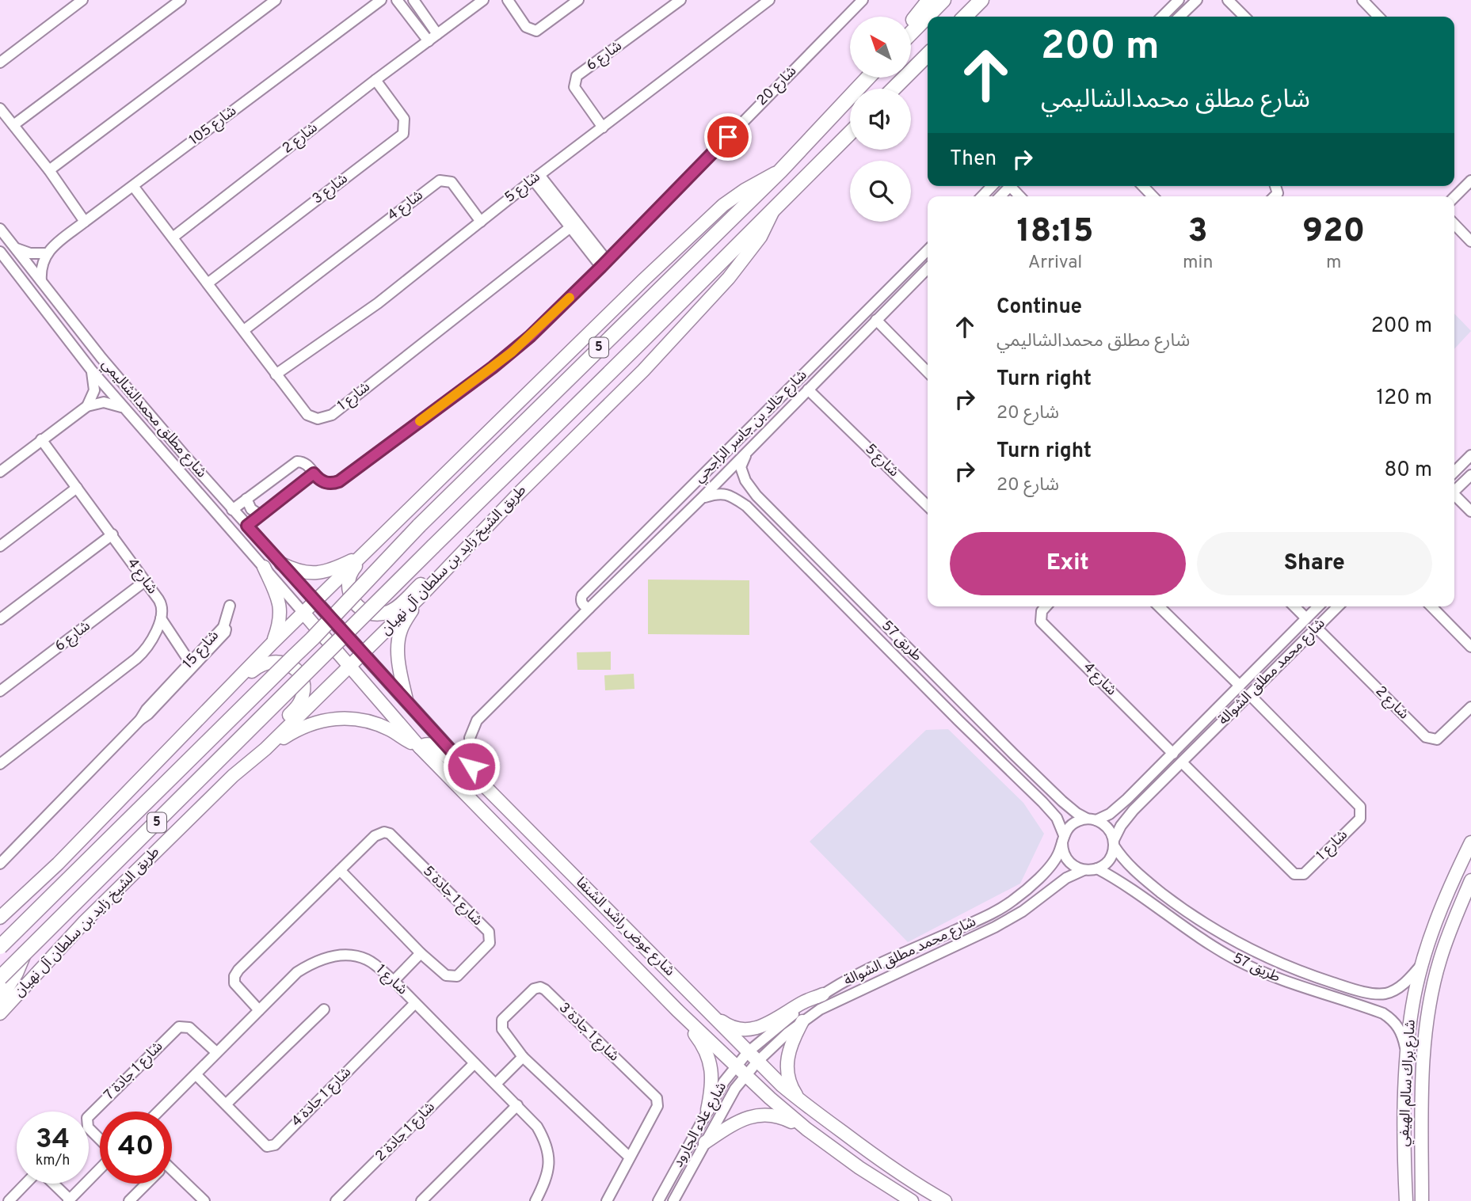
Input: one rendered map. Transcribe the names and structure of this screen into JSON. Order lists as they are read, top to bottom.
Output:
{
  "streets": {
    "highway": ["5", "طريق الشيخ زايد بن سلطان آل نهيان"],
    "main road": ["شارع عوض راشد الشنفا", "شارع براك سالم الهيفي"],
    "street": [
      "شارع 6",
      "شارع 20",
      "شارع 105",
      "شارع 2",
      "شارع 5",
      "شارع 3",
      "شارع 4",
      "شارع 1",
      "شارع مطلق محمدالشاليمي",
      "شارع خالد بن جاسر الراجحي",
      "طريق 57",
      "شارع 15",
      "شارع محمد مطلق الشوالة",
      "شارع 1 جادة 5",
      "شارع 1 جادة 3",
      "شارع 1 جادة 7",
      "شارع 1 جادة 4",
      "شارع علاء الجارود",
      "شارع 1 جادة 2"
    ]
  },
  "crossings": [
    ["شارع 6", "شارع 5"],
    ["شارع 6", "شارع 4"],
    ["شارع 20", "شارع مطلق محمدالشاليمي"],
    ["شارع 105", "شارع 1"],
    ["شارع 2", "شارع 3"],
    ["شارع 2", "شارع 1"],
    ["شارع 2", "شارع محمد مطلق الشوالة"],
    ["شارع 5", "شارع 4"],
    ["شارع 5", "شارع 1"],
    ["شارع 5", "شارع خالد بن جاسر الراجحي"],
    ["شارع 3", "شارع 1"],
    ["شارع 4", "شارع 1"],
    ["شارع 4", "شارع 15"],
    ["شارع 4", "شارع محمد مطلق الشوالة"],
    ["شارع 1", "شارع محمد مطلق الشوالة"],
    ["شارع 1", "شارع 1 جادة 5"],
    ["شارع 1", "شارع 1 جادة 7"],
    ["شارع 1", "شارع 1 جادة 4"],
    ["شارع 1", "شارع 1 جادة 2"],
    ["شارع مطلق محمدالشاليمي", "شارع عوض راشد الشنفا"],
    ["شارع خالد بن جاسر الراجحي", "طريق 57"],
    ["شارع خالد بن جاسر الراجحي", "شارع عوض راشد الشنفا"],
    ["طريق الشيخ زايد بن سلطان آل نهيان", "شارع عوض راشد الشنفا"],
    ["طريق 57", "شارع محمد مطلق الشوالة"],
    ["طريق 57", "شارع براك سالم الهيفي"],
    ["شارع محمد مطلق الشوالة", "شارع عوض راشد الشنفا"],
    ["شارع محمد مطلق الشوالة", "شارع علاء الجارود"],
    ["شارع عوض راشد الشنفا", "شارع علاء الجارود"]
  ],
  "north": "top left",
  "page": {
    "turn": ["200 m", "شارع مطلق محمدالشاليمي"],
    "then": "Then",
    "eta": [
      "18:15",
      "Arrival",
      "3",
      "min",
      "920",
      "m"
    ],
    "list": [
      {
        "name": "Continue",
        "note": "شارع مطلق محمدالشاليمي",
        "value": "200 m"
      },
      {
        "name": "Turn right",
        "note": "شارع 20",
        "value": "120 m"
      },
      {
        "name": "Turn right",
        "note": "شارع 20",
        "value": "80 m"
      }
    ],
    "buttons": ["Exit", "Share"],
    "speed": "34 km/h",
    "limit": "40"
  }
}
